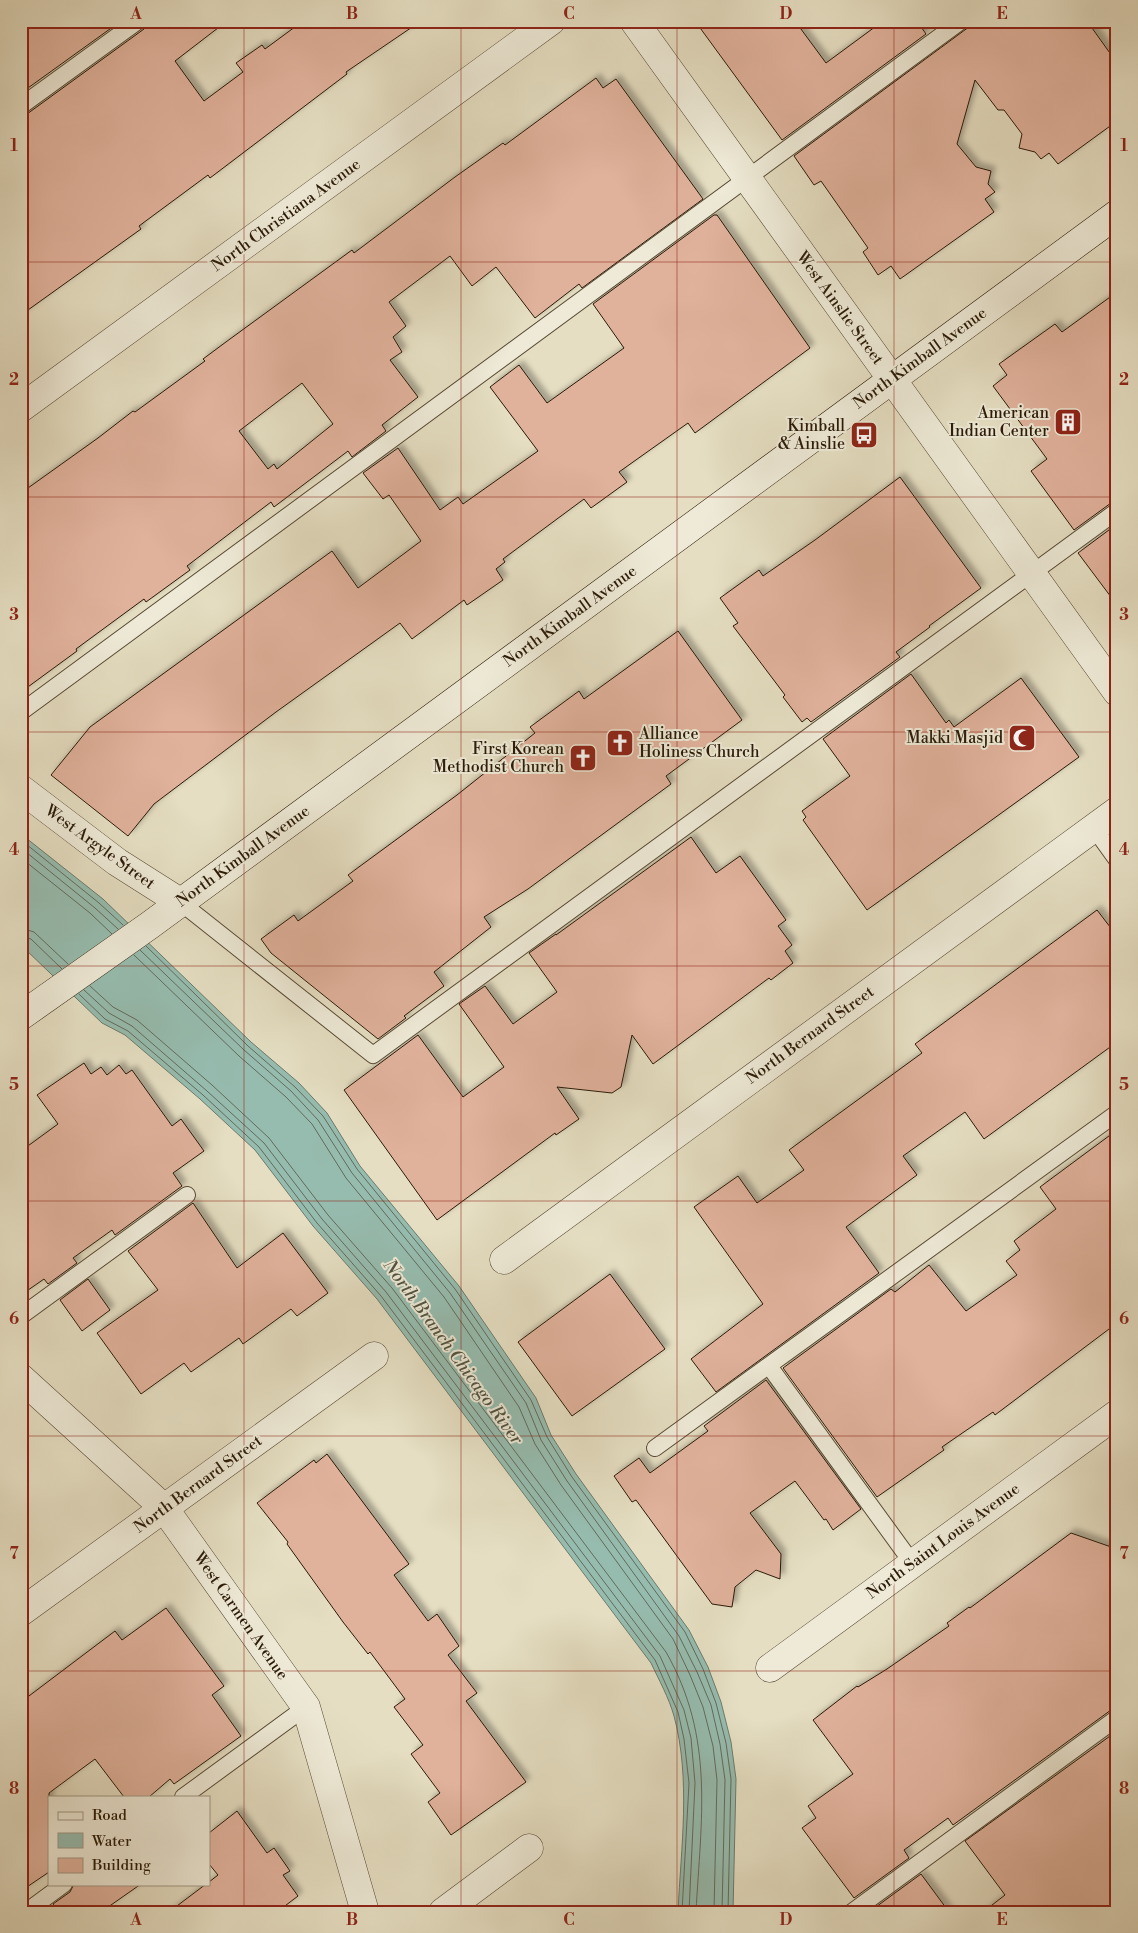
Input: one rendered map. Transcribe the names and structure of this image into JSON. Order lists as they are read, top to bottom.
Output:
{
  "streets": {
    "street": [
      "North Christiana Avenue",
      "West Ainslie Street",
      "North Kimball Avenue",
      "West Argyle Street",
      "North Bernard Street",
      "North Saint Louis Avenue",
      "West Carmen Avenue"
    ]
  },
  "crossings": [
    ["West Ainslie Street", "North Kimball Avenue"],
    ["North Kimball Avenue", "West Argyle Street"],
    ["North Bernard Street", "West Carmen Avenue"]
  ],
  "water": ["North Branch Chicago River"],
  "places": {
    "building": ["American Indian Center"],
    "bus stop": ["Kimball & Ainslie"],
    "mosque": ["Makki Masjid"],
    "church": ["Alliance Holiness Church", "First Korean Methodist Church"]
  },
  "legend": ["Road", "Water", "Building"],
  "grid": {
    "columns": [
      "A",
      "B",
      "C",
      "D",
      "E"
    ],
    "rows": [
      "1",
      "2",
      "3",
      "4",
      "5",
      "6",
      "7",
      "8"
    ]
  }
}
